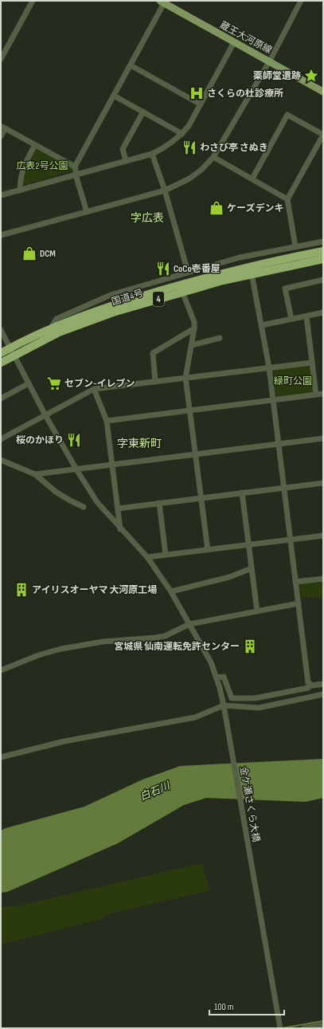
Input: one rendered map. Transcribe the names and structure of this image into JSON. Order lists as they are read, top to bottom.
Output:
{
  "streets": {
    "highway": ["国道4号", "4"],
    "main road": ["蔵王大河原線"],
    "street": ["金ケ瀬さくら大橋"]
  },
  "crossings": [
    ["国道4号", "金ケ瀬さくら大橋"]
  ],
  "districts": ["字広表", "字東新町"],
  "water": ["白石川"],
  "parks": ["広表2号公園", "緑町公園"],
  "places": {
    "place": ["薬師堂遺跡"],
    "hospital": ["さくらの杜診療所"],
    "restaurant": ["わさび亭 さぬき", "CoCo壱番屋", "桜のかほり"],
    "shop": ["ケーズデンキ", "DCM"],
    "supermarket": ["セブン-イレブン"],
    "building": ["アイリスオーヤマ 大河原工場", "宮城県 仙南運転免許センター"]
  },
  "scale_bar": "100 m"
}
